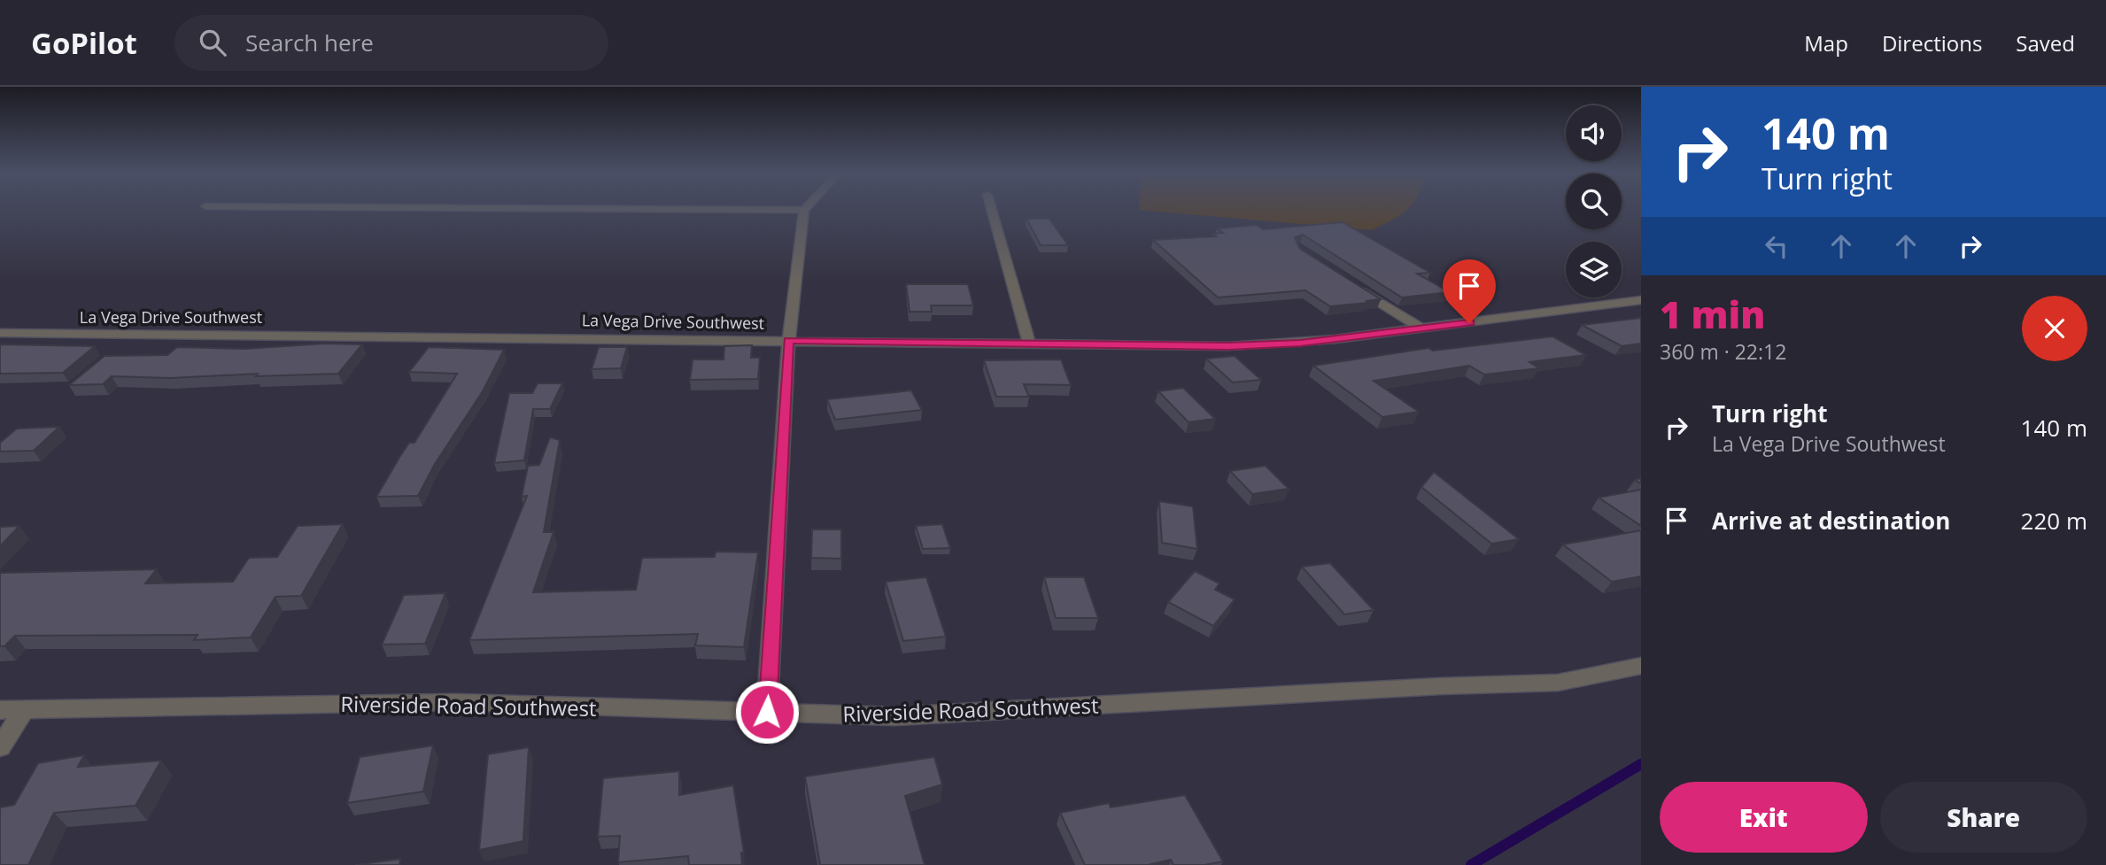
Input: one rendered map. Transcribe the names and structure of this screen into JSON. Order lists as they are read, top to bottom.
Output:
{
  "streets": {
    "street": ["La Vega Drive Southwest", "Riverside Road Southwest"]
  },
  "page": {
    "header": "GoPilot",
    "search": "Search here",
    "nav": ["Map", "Directions", "Saved"],
    "turn": ["140 m", "Turn right"],
    "heading": ["1 min", "360 m · 22:12"],
    "list": [
      {
        "name": "Turn right",
        "note": "La Vega Drive Southwest",
        "value": "140 m"
      },
      {
        "name": "Arrive at destination",
        "value": "220 m"
      }
    ],
    "buttons": ["Exit", "Share"]
  }
}
